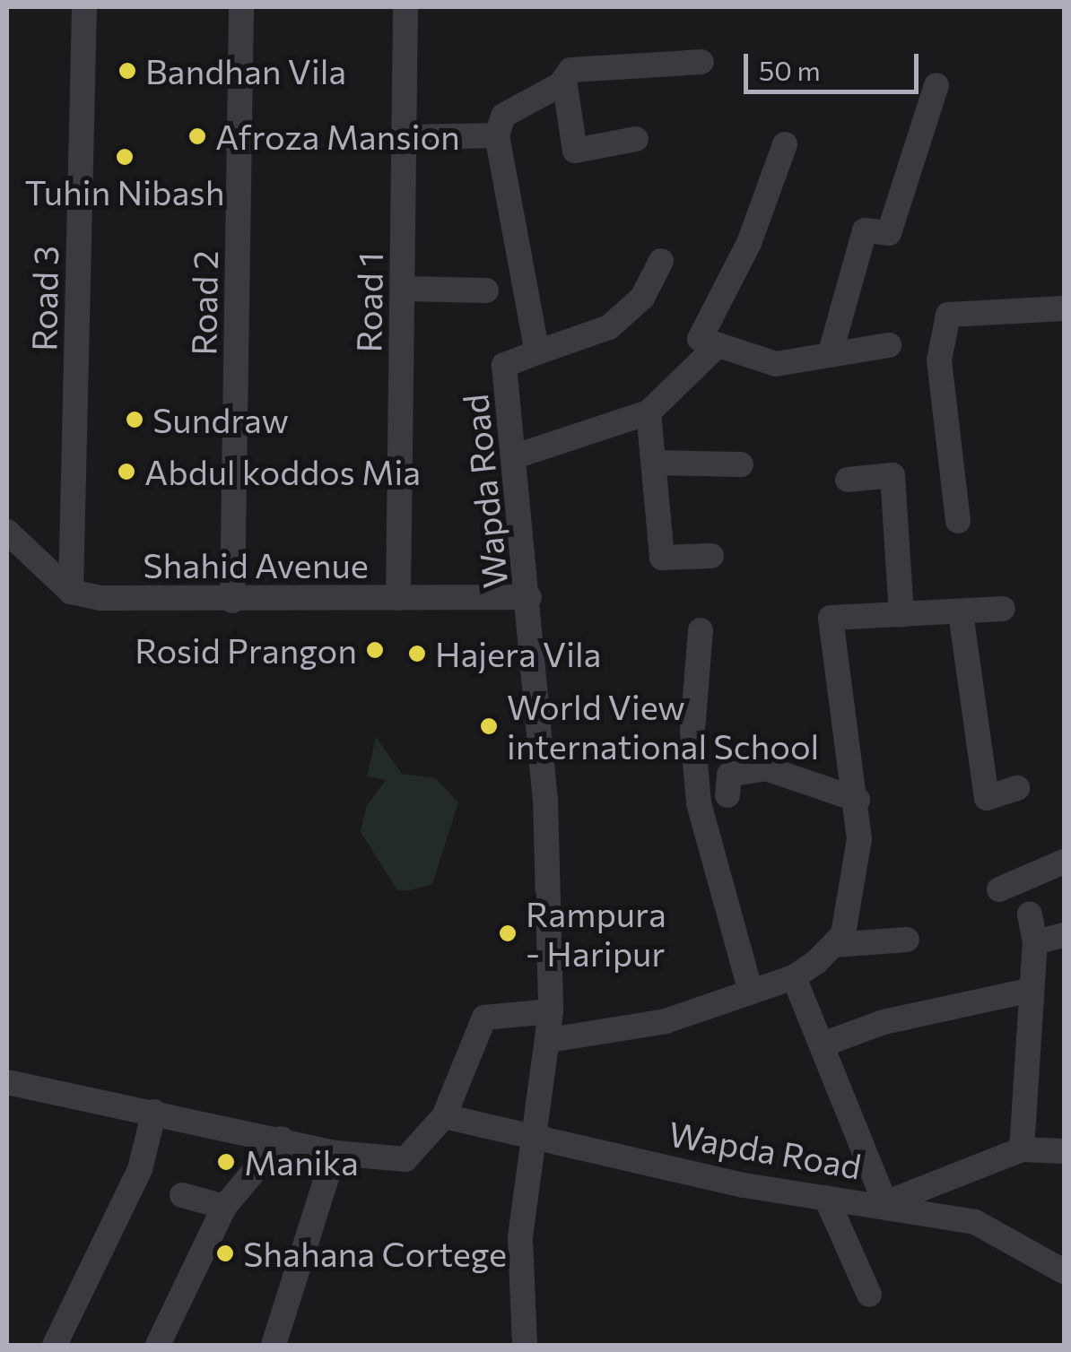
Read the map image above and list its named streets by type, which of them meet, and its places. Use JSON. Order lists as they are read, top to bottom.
{
  "streets": {
    "street": [
      "Road 3",
      "Road 1",
      "Road 2",
      "Wapda Road",
      "Shahid Avenue"
    ]
  },
  "crossings": [
    ["Road 3", "Shahid Avenue"],
    ["Road 1", "Shahid Avenue"],
    ["Road 2", "Shahid Avenue"],
    ["Wapda Road", "Shahid Avenue"]
  ],
  "places": [
    "Bandhan Vila",
    "Afroza Mansion",
    "Tuhin Nibash",
    "Sundraw",
    "Abdul koddos Mia",
    "Rosid Prangon",
    "Hajera Vila",
    "World View international School",
    "Rampura - Haripur",
    "Manika",
    "Shahana Cortege"
  ],
  "scale_bar": "50 m"
}
